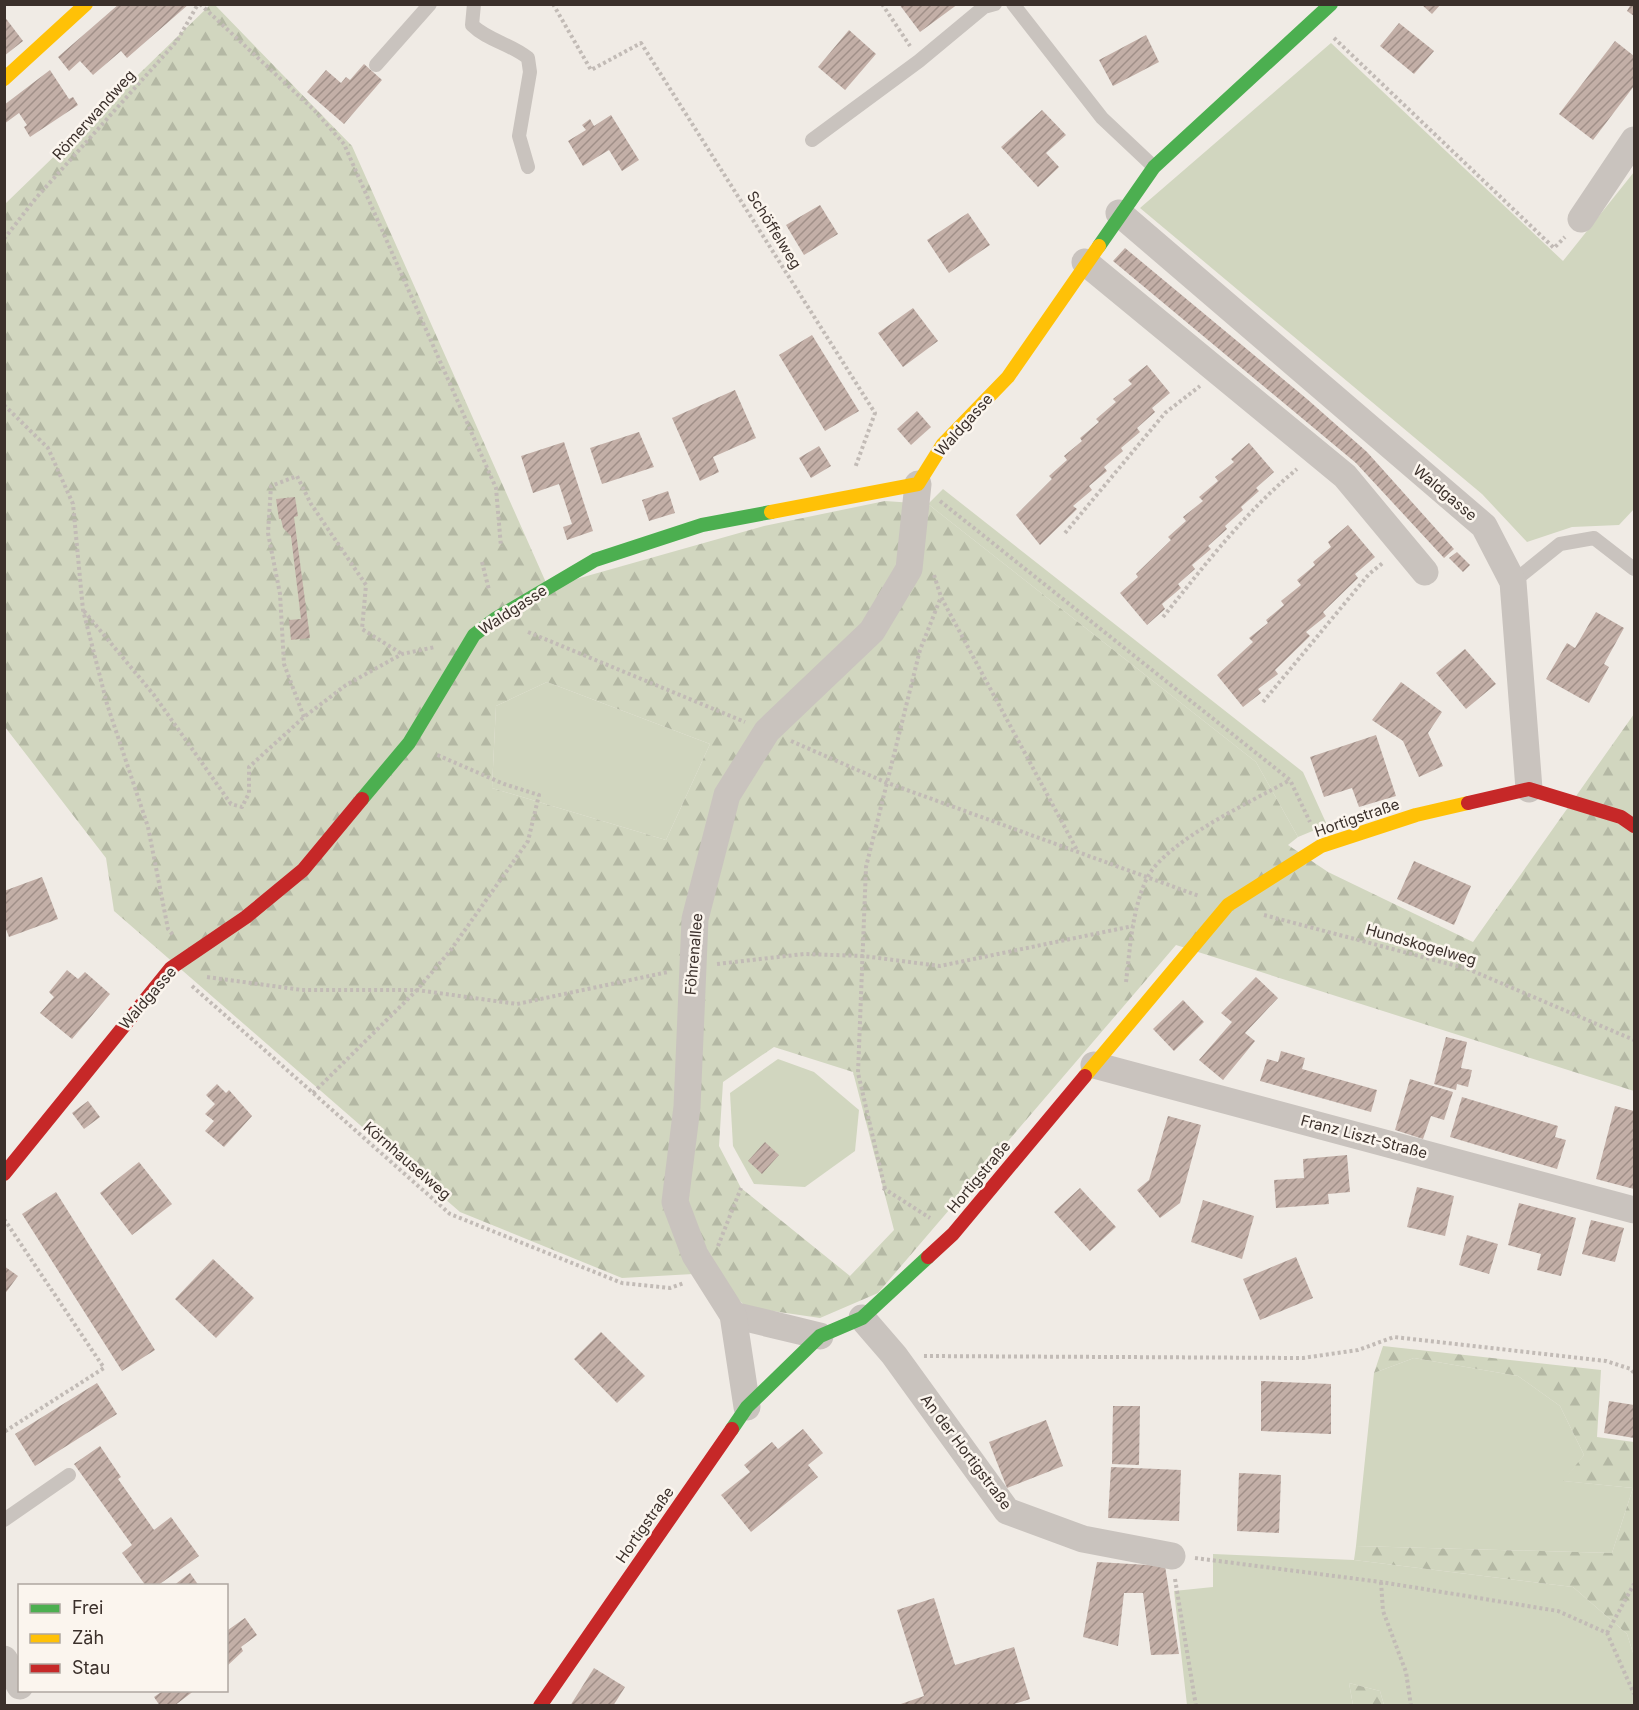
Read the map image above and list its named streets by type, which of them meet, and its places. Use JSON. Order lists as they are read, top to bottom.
{
  "streets": {
    "street": [
      "Waldgasse",
      "Hortigstraße",
      "Föhrenallee",
      "Franz Liszt-Straße",
      "An der Hortigstraße"
    ],
    "path": [
      "Römerwandweg",
      "Schöffelweg",
      "Hundskogelweg",
      "Körnhauselweg"
    ]
  },
  "crossings": [
    ["Waldgasse", "Hortigstraße"],
    ["Waldgasse", "Hundskogelweg"],
    ["Waldgasse", "Föhrenallee"],
    ["Waldgasse", "Körnhauselweg"],
    ["Hortigstraße", "Hundskogelweg"],
    ["Hortigstraße", "Föhrenallee"],
    ["Hortigstraße", "Franz Liszt-Straße"],
    ["Hortigstraße", "An der Hortigstraße"],
    ["Hundskogelweg", "Föhrenallee"],
    ["Föhrenallee", "Körnhauselweg"]
  ],
  "legend": ["Frei", "Zäh", "Stau"]
}
